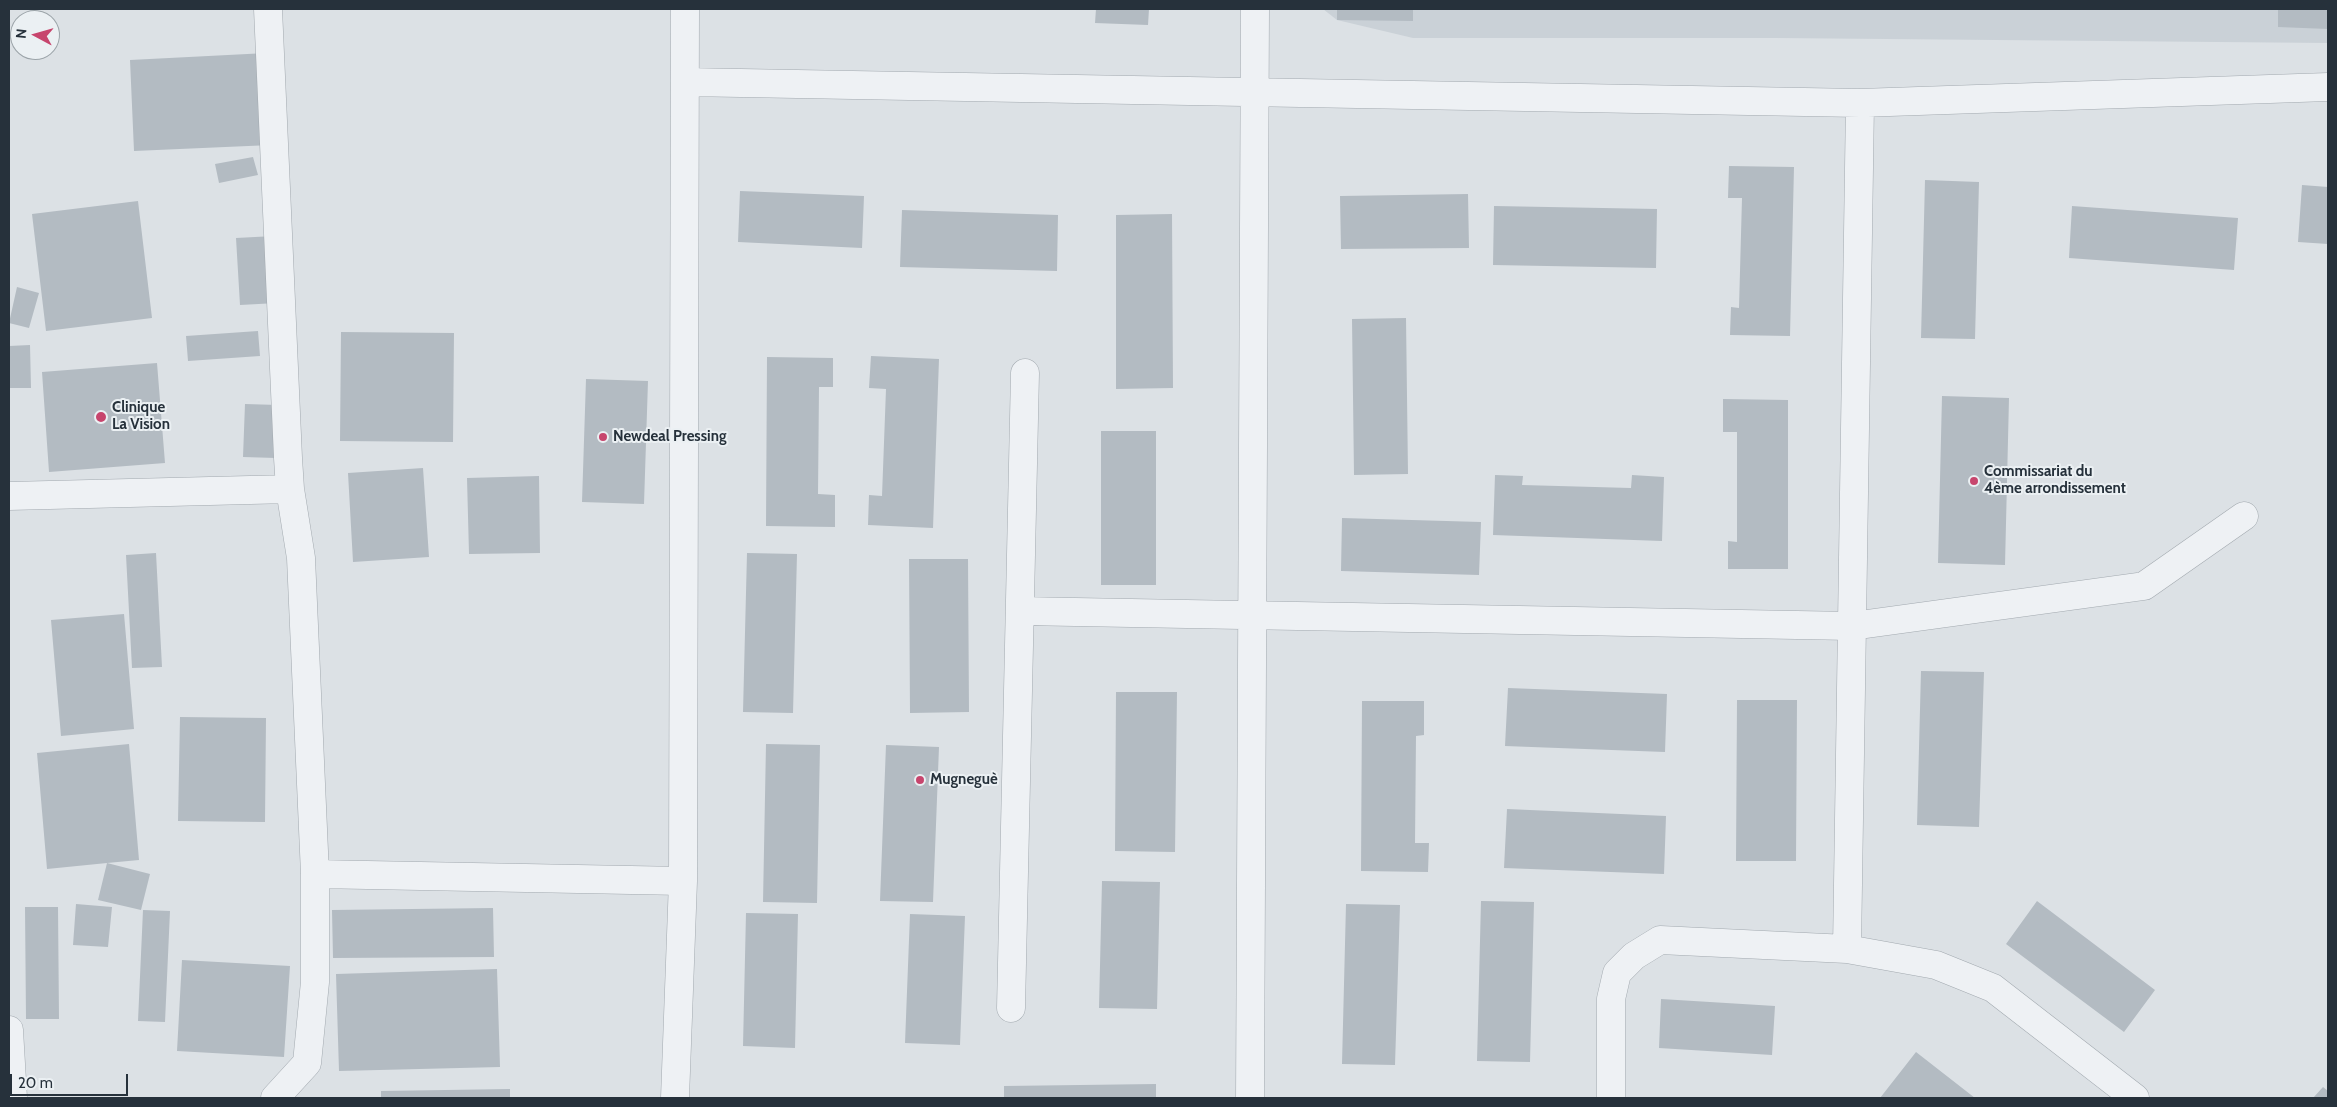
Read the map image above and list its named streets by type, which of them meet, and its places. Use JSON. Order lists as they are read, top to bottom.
{
  "places": [
    "Clinique La Vision",
    "Newdeal Pressing",
    "Commissariat du 4ème arrondissement",
    "Mugneguè"
  ],
  "scale_bar": "20 m",
  "north": "left"
}
